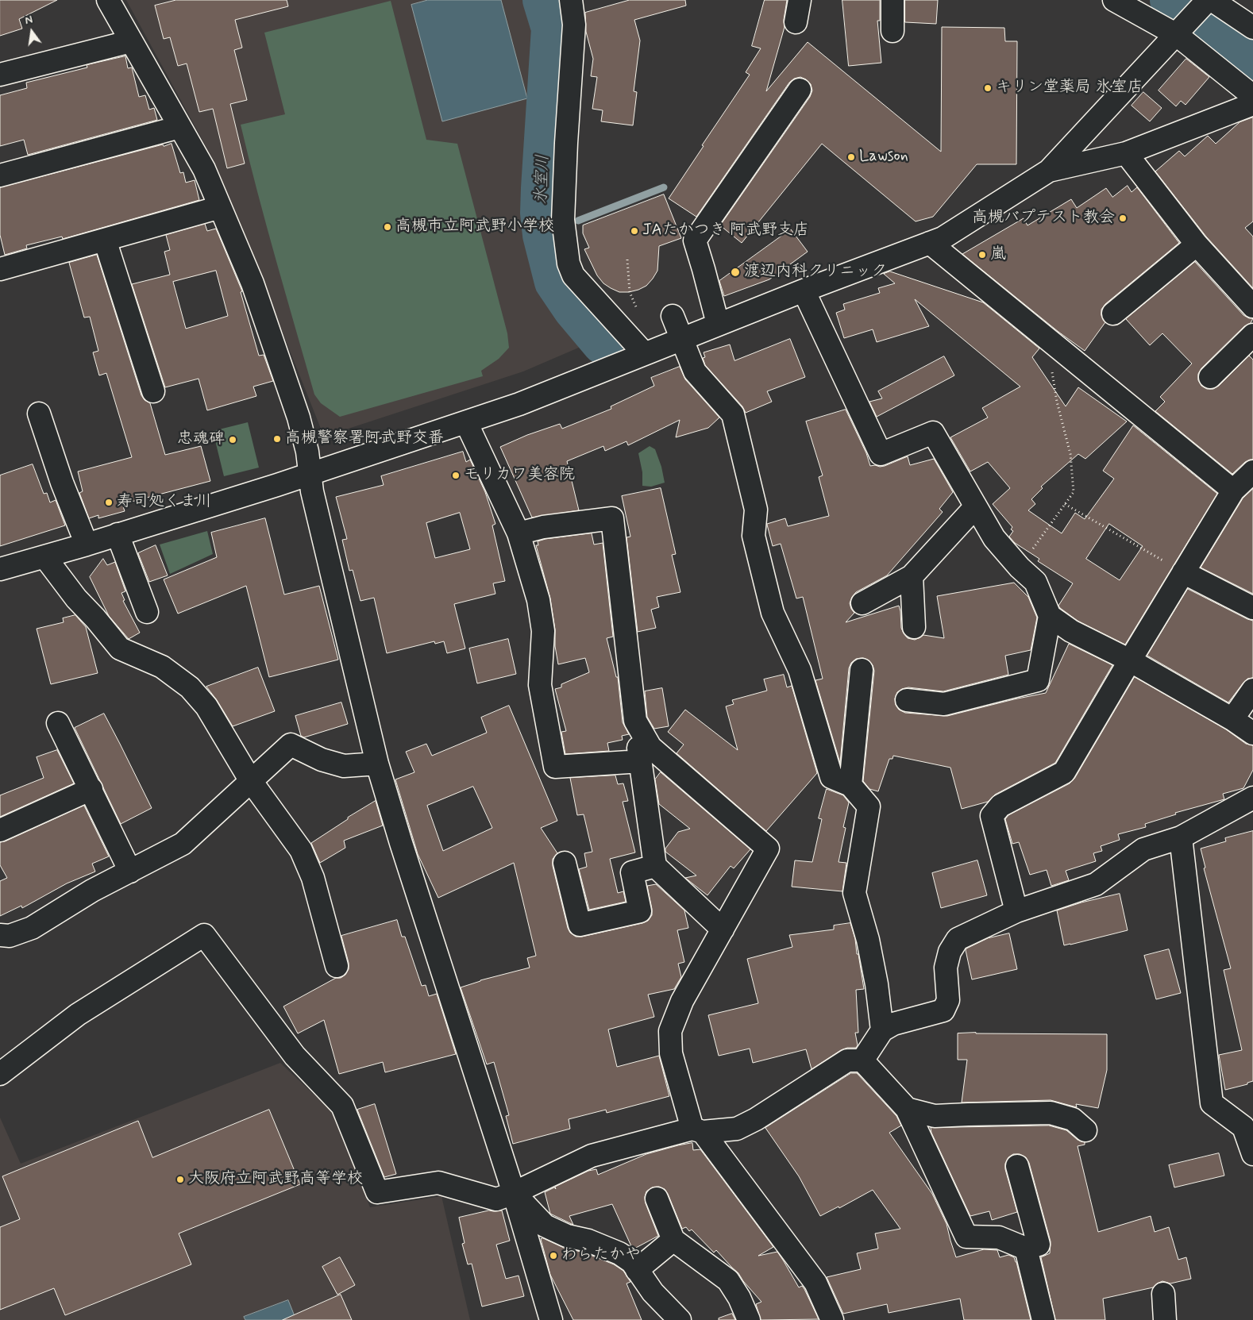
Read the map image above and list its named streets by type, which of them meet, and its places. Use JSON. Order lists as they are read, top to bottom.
{
  "water": ["氷室川"],
  "places": [
    "キリン堂薬局 氷室店",
    "Lawson",
    "高槻バプテスト教会",
    "高槻市立阿武野小学校",
    "JAたかつき 阿武野支店",
    "嵐",
    "渡辺内科クリニック",
    "高槻警察署阿武野交番",
    "忠魂碑",
    "モリカワ美容院",
    "寿司処くま川",
    "大阪府立阿武野高等学校",
    "わらたかや"
  ],
  "north": "top"
}
